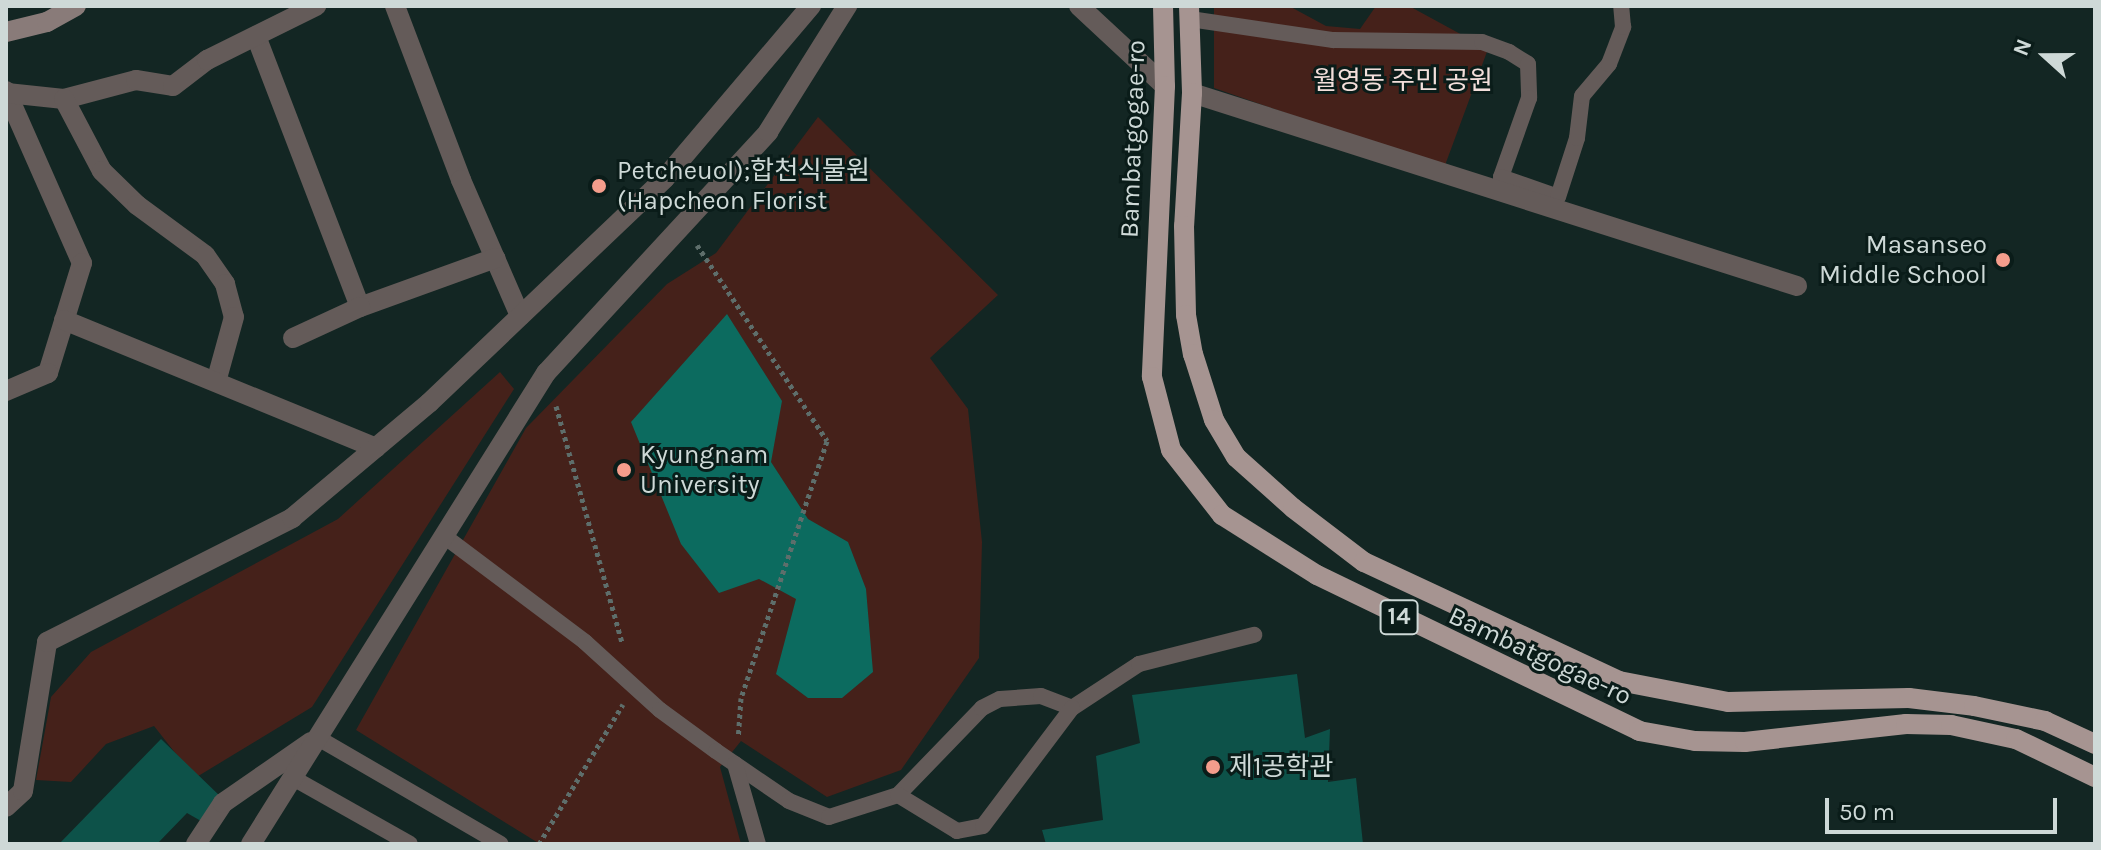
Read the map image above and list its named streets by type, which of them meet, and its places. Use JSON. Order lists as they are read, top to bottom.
{
  "streets": {
    "main road": ["Bambatgogae-ro", "14"]
  },
  "parks": ["월영동 주민 공원"],
  "places": [
    "Petcheuol);합천식물원 (Hapcheon Florist",
    "Masanseo Middle School",
    "Kyungnam University",
    "제1공학관"
  ],
  "scale_bar": "50 m",
  "north": "left"
}
